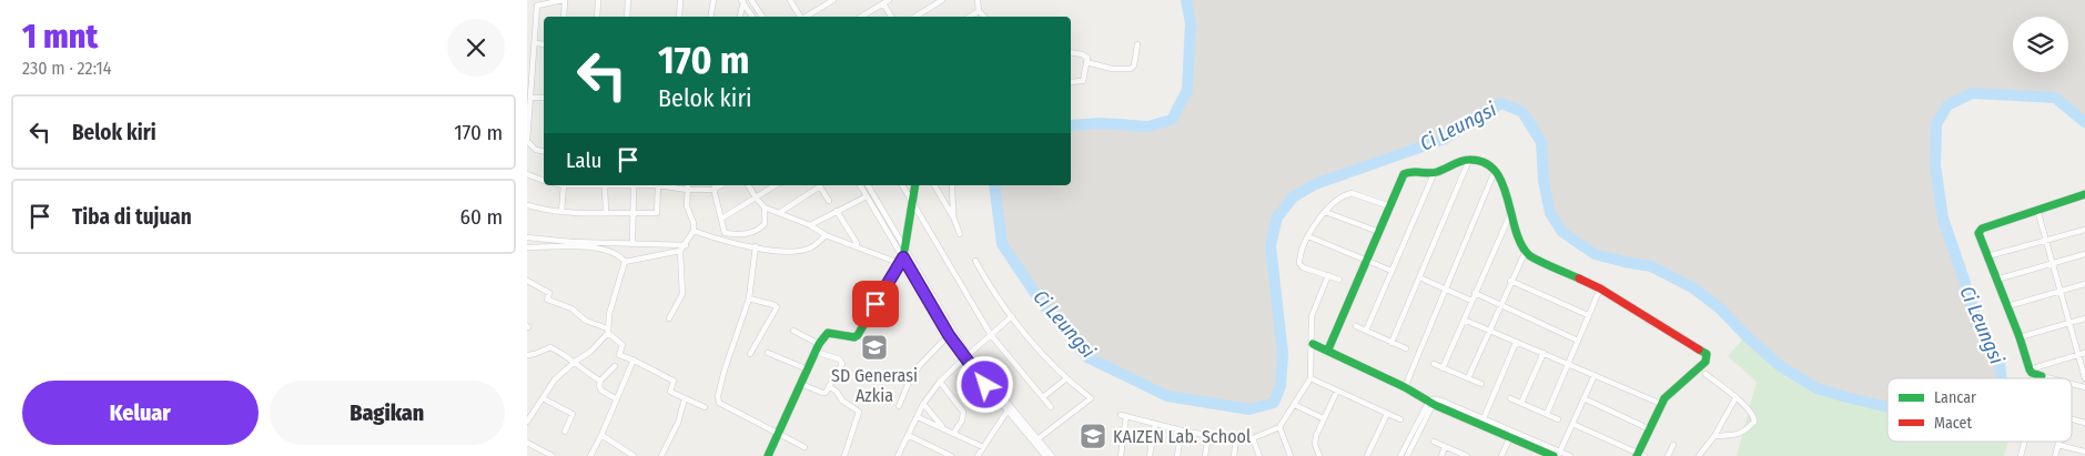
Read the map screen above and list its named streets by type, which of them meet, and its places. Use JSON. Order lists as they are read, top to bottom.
{
  "water": ["Ci Leungsi"],
  "places": {
    "school or university": ["SD Generasi Azkia", "KAIZEN Lab. School"]
  },
  "legend": ["Lancar", "Macet"],
  "page": {
    "heading": ["1 mnt", "230 m · 22:14"],
    "turn": ["170 m", "Belok kiri"],
    "list": [
      {
        "name": "Belok kiri",
        "value": "170 m"
      },
      {
        "name": "Tiba di tujuan",
        "value": "60 m"
      }
    ],
    "then": "Lalu",
    "buttons": ["Keluar", "Bagikan"]
  }
}
